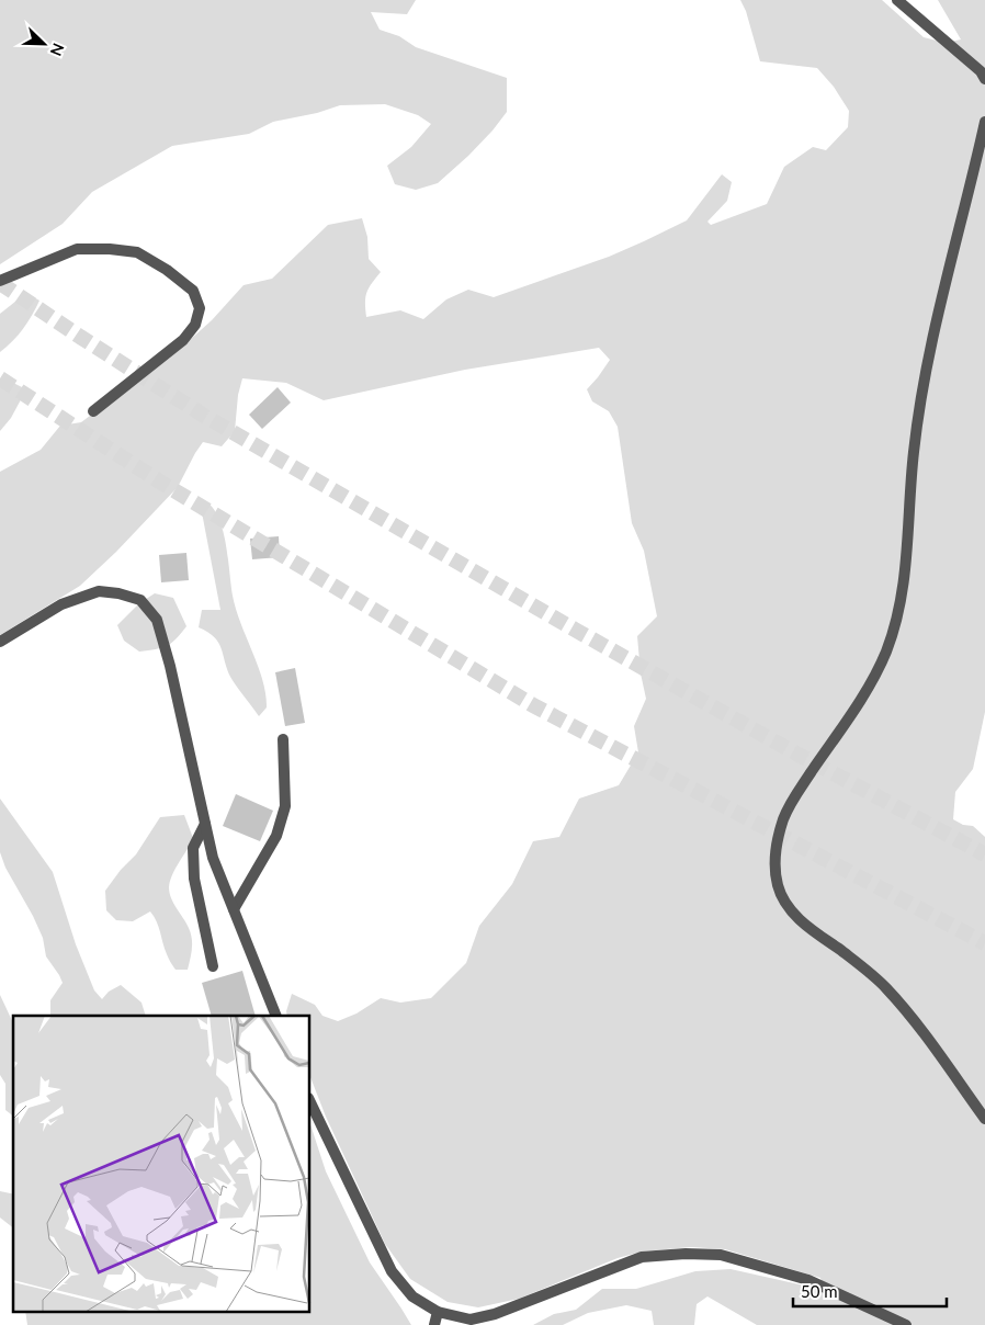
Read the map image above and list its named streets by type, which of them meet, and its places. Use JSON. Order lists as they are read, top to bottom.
{
  "scale_bar": "50 m",
  "north": "bottom right"
}
